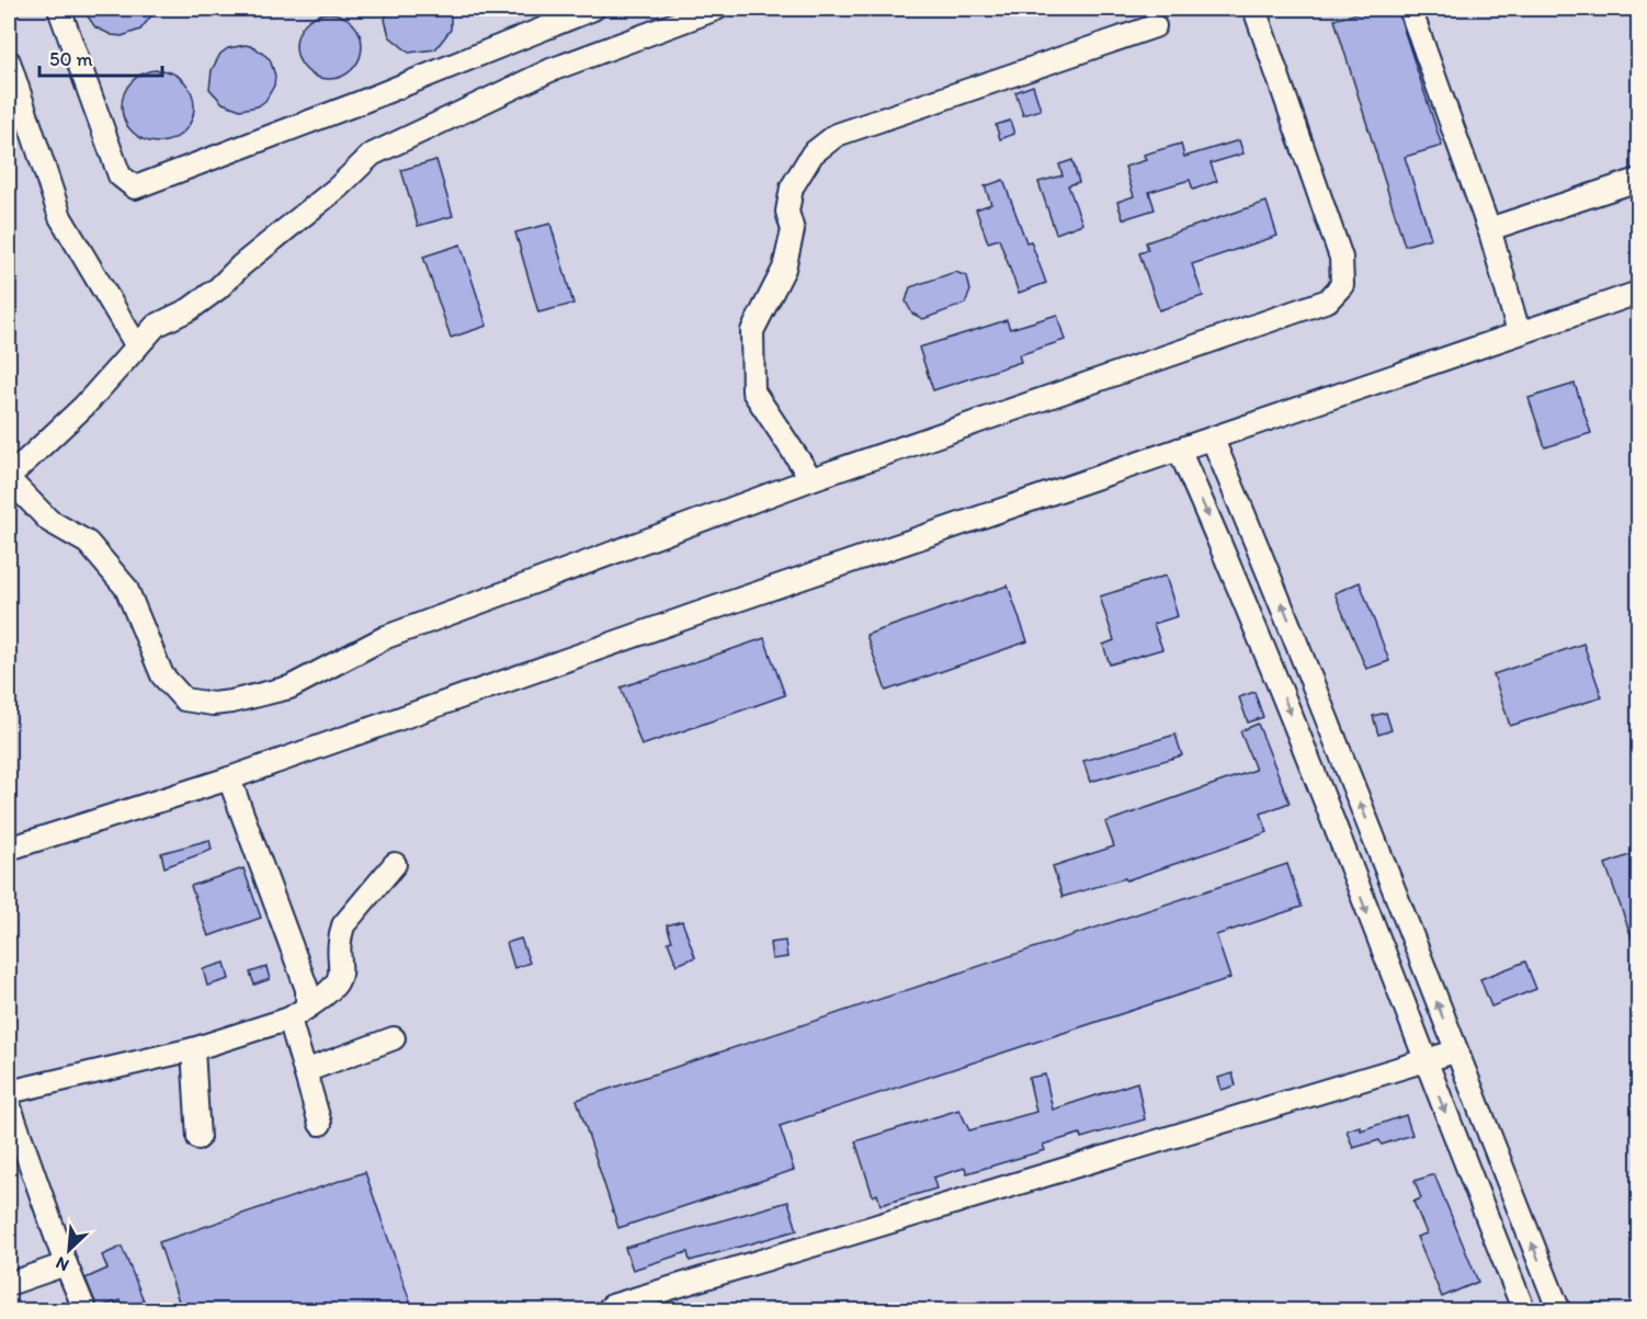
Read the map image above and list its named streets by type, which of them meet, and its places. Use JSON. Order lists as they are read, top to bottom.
{
  "scale_bar": "50 m",
  "north": "bottom left"
}
